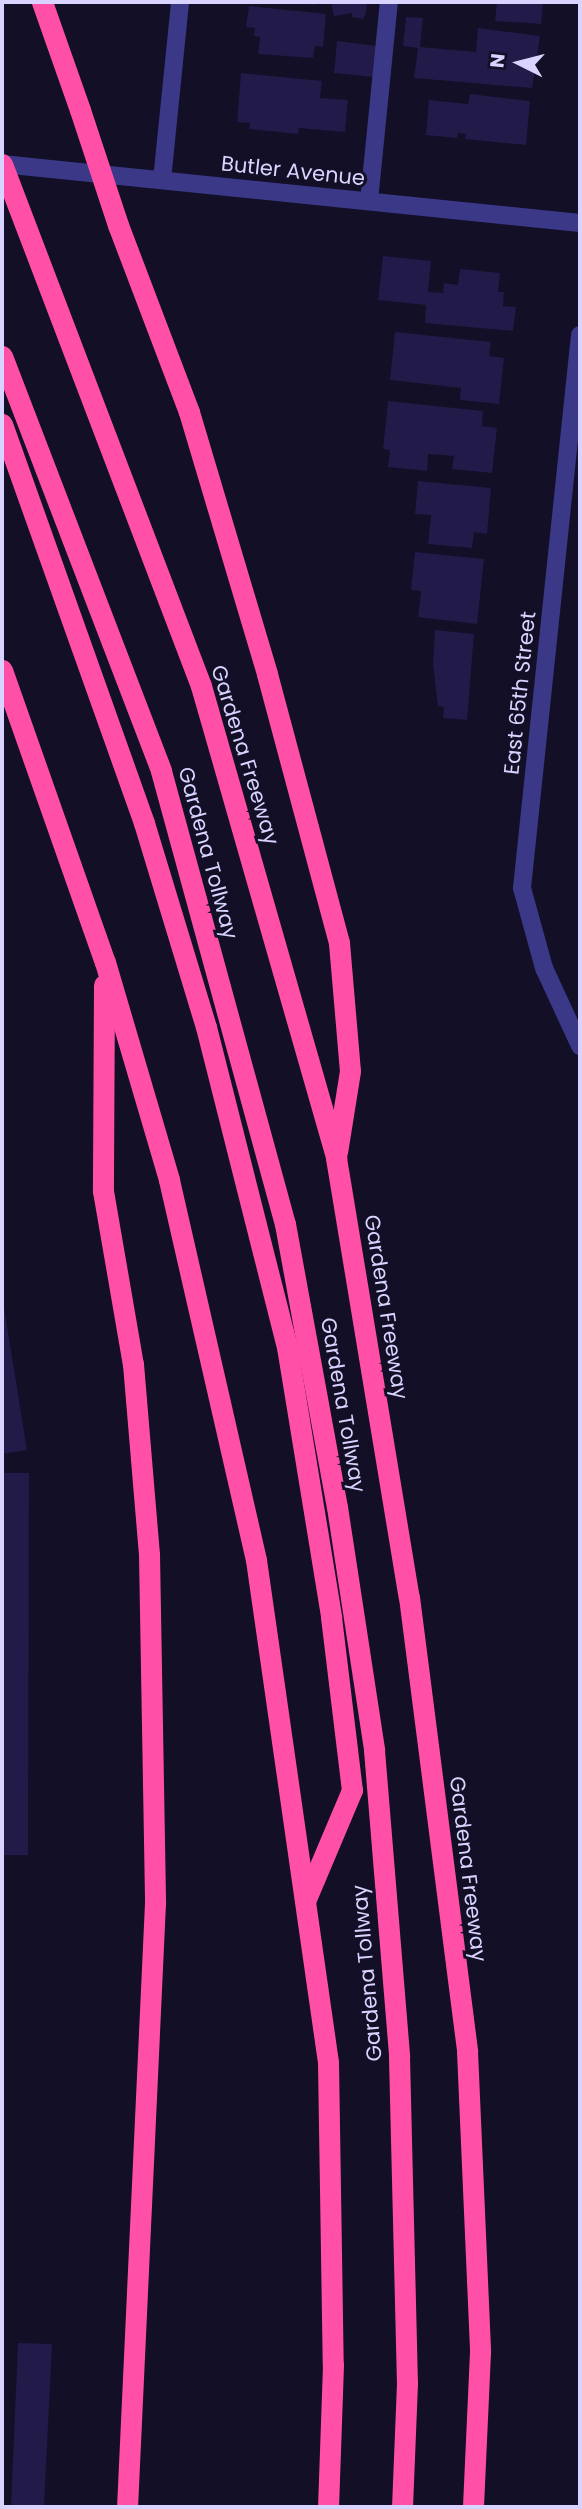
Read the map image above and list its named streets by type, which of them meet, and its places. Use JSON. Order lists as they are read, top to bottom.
{
  "streets": {
    "highway": ["Gardena Freeway", "Gardena Tollway"],
    "street": ["Butler Avenue", "East 65th Street"]
  },
  "crossings": [
    ["Butler Avenue", "Gardena Freeway"]
  ],
  "north": "left"
}
